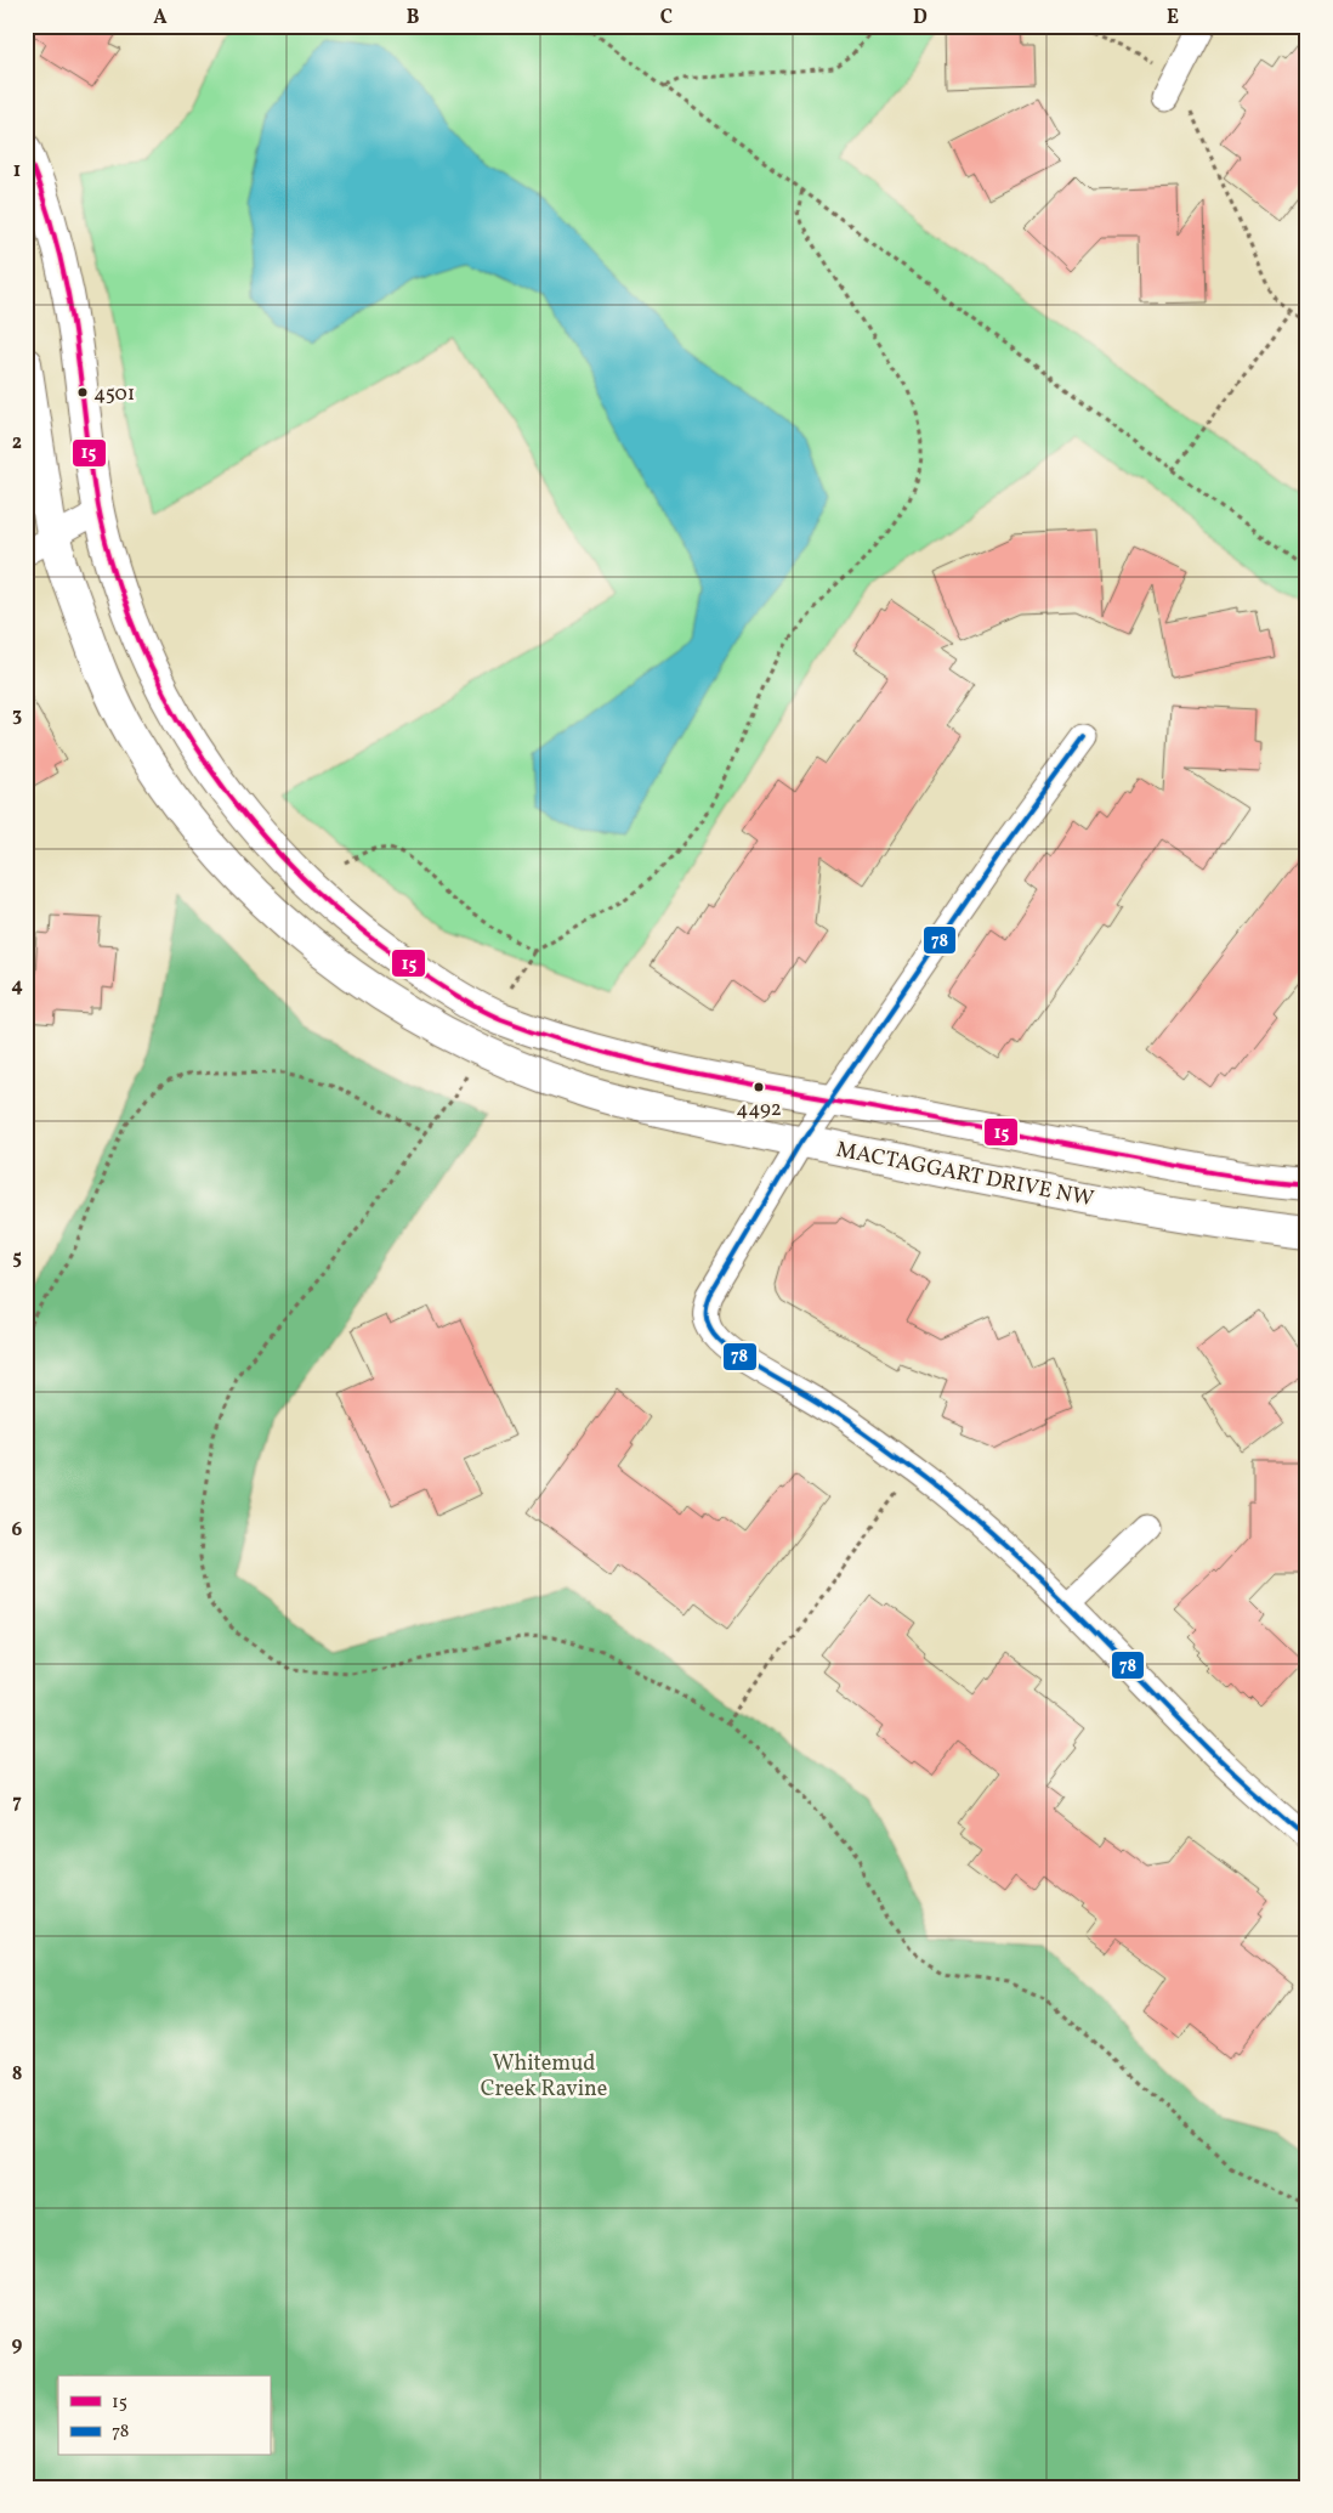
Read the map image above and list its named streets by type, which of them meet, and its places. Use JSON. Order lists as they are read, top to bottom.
{
  "streets": {
    "street": ["MACTAGGART DRIVE NW"]
  },
  "parks": ["Whitemud Creek Ravine"],
  "places": ["4501", "4492"],
  "lines": ["transit line 15", "transit line 78"],
  "legend": ["15", "78"],
  "grid": {
    "columns": [
      "A",
      "B",
      "C",
      "D",
      "E"
    ],
    "rows": [
      "1",
      "2",
      "3",
      "4",
      "5",
      "6",
      "7",
      "8",
      "9"
    ]
  }
}
